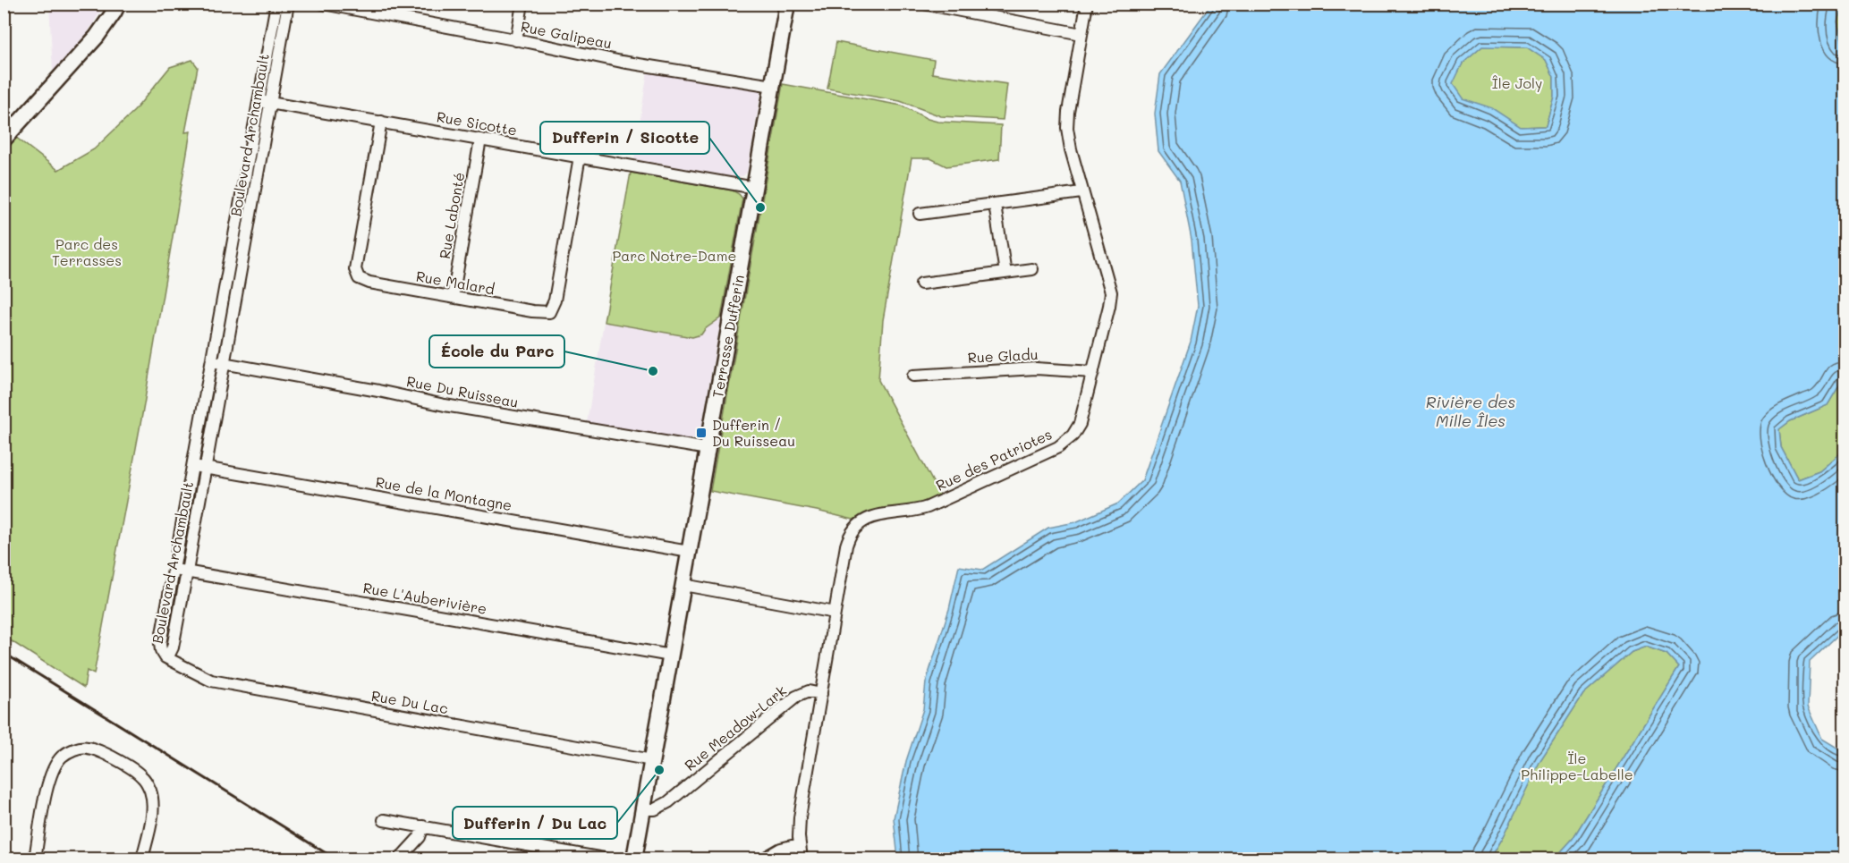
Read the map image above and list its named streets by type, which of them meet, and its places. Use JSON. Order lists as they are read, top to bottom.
{
  "streets": {
    "street": [
      "Rue Galipeau",
      "Rue Sicotte",
      "Boulevard Archambault",
      "Rue Labonté",
      "Rue Malard",
      "Terrasse Dufferin",
      "Rue Gladu",
      "Rue Du Ruisseau",
      "Rue des Patriotes",
      "Rue de la Montagne",
      "Rue L'Auberivière",
      "Rue Du Lac",
      "Rue Meadow-Lark"
    ]
  },
  "crossings": [
    ["Rue Galipeau", "Terrasse Dufferin"],
    ["Rue Sicotte", "Boulevard Archambault"],
    ["Rue Sicotte", "Rue Labonté"],
    ["Rue Sicotte", "Rue Malard"],
    ["Rue Sicotte", "Terrasse Dufferin"],
    ["Boulevard Archambault", "Rue Du Ruisseau"],
    ["Boulevard Archambault", "Rue de la Montagne"],
    ["Boulevard Archambault", "Rue L'Auberivière"],
    ["Boulevard Archambault", "Rue Du Lac"],
    ["Rue Labonté", "Rue Malard"],
    ["Terrasse Dufferin", "Rue Du Ruisseau"],
    ["Terrasse Dufferin", "Rue de la Montagne"],
    ["Terrasse Dufferin", "Rue L'Auberivière"],
    ["Terrasse Dufferin", "Rue Du Lac"],
    ["Terrasse Dufferin", "Rue Meadow-Lark"],
    ["Rue Gladu", "Rue des Patriotes"],
    ["Rue des Patriotes", "Rue Meadow-Lark"]
  ],
  "water": ["Rivière des Mille Îles"],
  "parks": [
    "Île Joly",
    "Parc des Terrasses",
    "Parc Notre-Dame",
    "Ïle Philippe-Labelle"
  ],
  "places": {
    "other": ["Dufferin / Sicotte", "École du Parc", "Dufferin / Du Lac"],
    "transit": ["Dufferin / Du Ruisseau"]
  }
}
